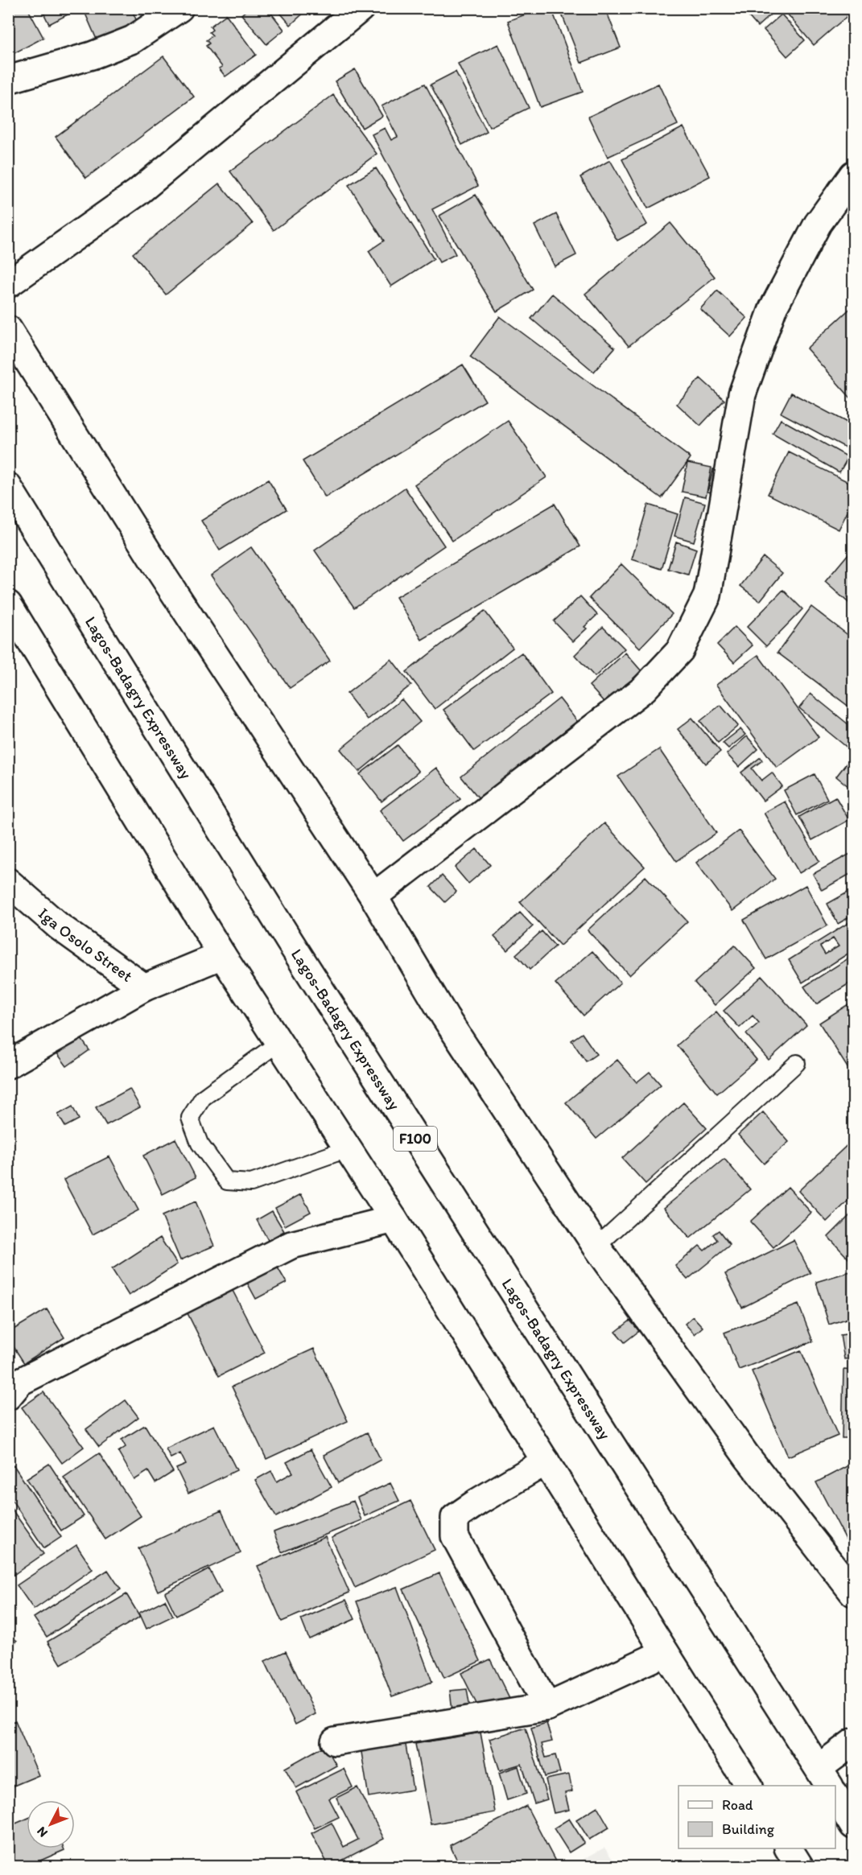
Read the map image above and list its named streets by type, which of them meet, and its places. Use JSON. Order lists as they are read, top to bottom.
{
  "streets": {
    "main road": ["Lagos-Badagry Expressway", "Iga Osolo Street", "F100"]
  },
  "legend": ["Road", "Building"],
  "north": "bottom left"
}
